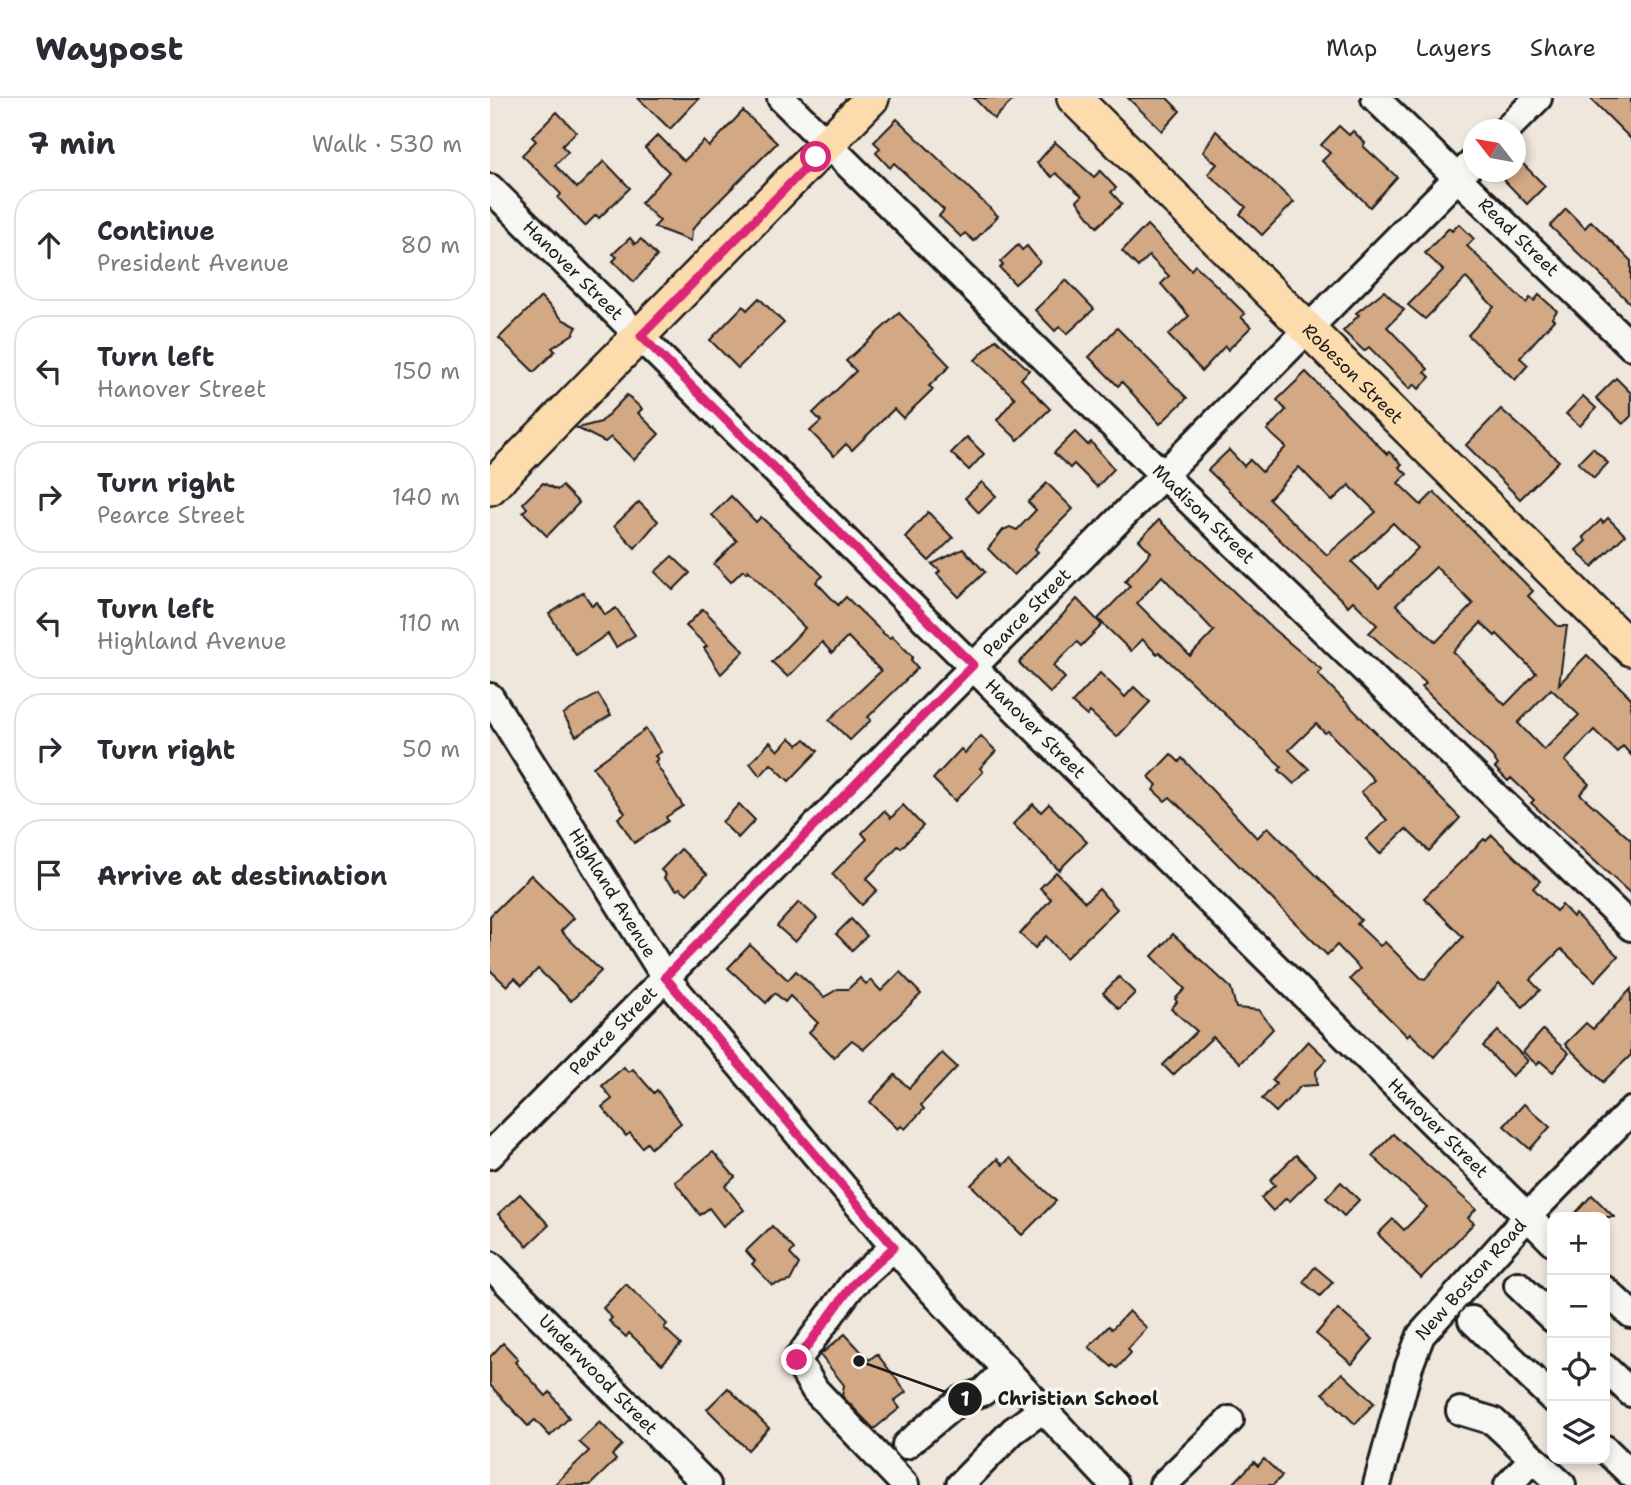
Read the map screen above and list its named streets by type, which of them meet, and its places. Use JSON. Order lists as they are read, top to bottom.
{
  "streets": {
    "main road": ["Robeson Street"],
    "street": [
      "Read Street",
      "Hanover Street",
      "Madison Street",
      "Pearce Street",
      "Highland Avenue",
      "New Boston Road",
      "Underwood Street"
    ]
  },
  "crossings": [
    ["Hanover Street", "Pearce Street"],
    ["Hanover Street", "New Boston Road"],
    ["Robeson Street", "Pearce Street"],
    ["Madison Street", "Pearce Street"],
    ["Pearce Street", "Highland Avenue"]
  ],
  "places": ["Christian School"],
  "north": "top left",
  "page": {
    "header": "Waypost",
    "nav": ["Map", "Layers", "Share"],
    "heading": ["7 min", "Walk · 530 m"],
    "list": [
      ["Continue", "President Avenue", "80 m"],
      ["Turn left", "Hanover Street", "150 m"],
      ["Turn right", "Pearce Street", "140 m"],
      ["Turn left", "Highland Avenue", "110 m"],
      ["Turn right", "50 m"],
      "Arrive at destination"
    ],
    "map_buttons": ["+", "−"]
  }
}
